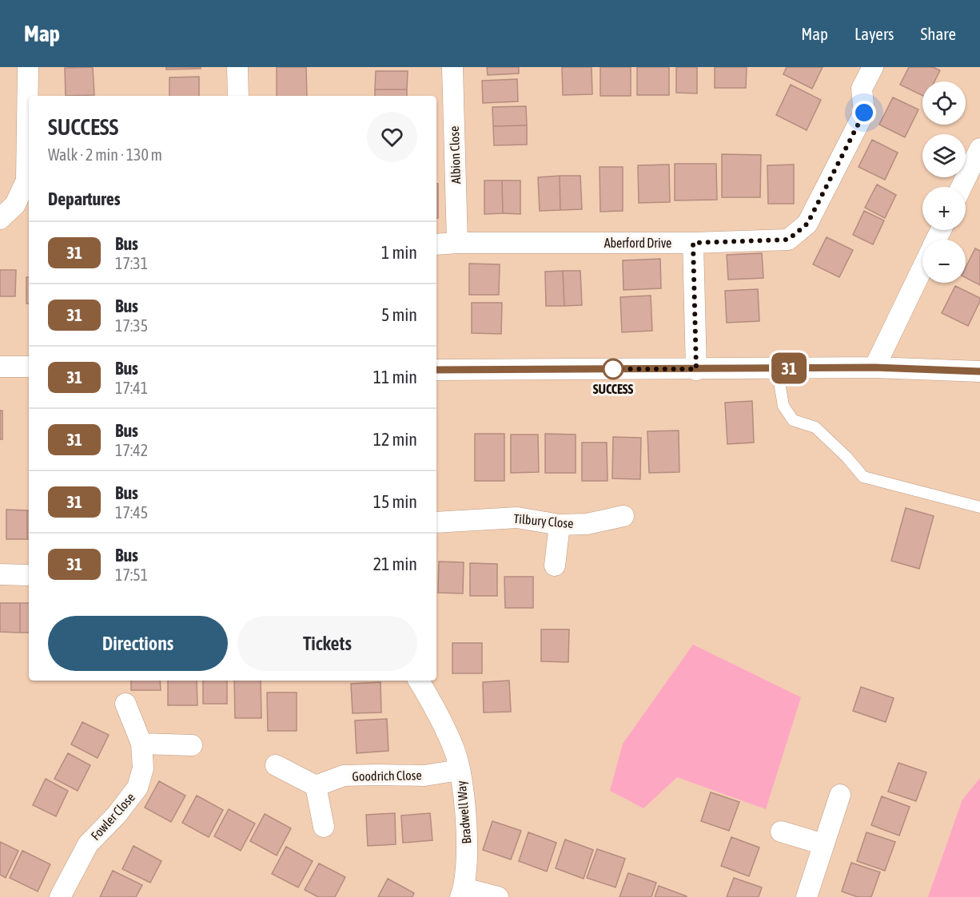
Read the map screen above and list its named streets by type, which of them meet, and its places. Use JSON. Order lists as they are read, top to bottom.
{
  "streets": {
    "street": [
      "Albion Close",
      "Aberford Drive",
      "Tilbury Close",
      "Goodrich Close",
      "Bradwell Way",
      "Fowler Close"
    ]
  },
  "crossings": [
    ["Albion Close", "Aberford Drive"],
    ["Goodrich Close", "Bradwell Way"]
  ],
  "places": ["SUCCESS"],
  "lines": ["bus line 31"],
  "page": {
    "header": "Map",
    "nav": ["Map", "Layers", "Share"],
    "on_map": "31",
    "map_buttons": ["+", "−"],
    "heading": [
      ["SUCCESS", "Walk · 2 min · 130 m"],
      "Departures"
    ],
    "list": [
      {
        "mark": "31",
        "name": "Bus",
        "note": "17:31",
        "value": "1 min"
      },
      {
        "mark": "31",
        "name": "Bus",
        "note": "17:35",
        "value": "5 min"
      },
      {
        "mark": "31",
        "name": "Bus",
        "note": "17:41",
        "value": "11 min"
      },
      {
        "mark": "31",
        "name": "Bus",
        "note": "17:42",
        "value": "12 min"
      },
      {
        "mark": "31",
        "name": "Bus",
        "note": "17:45",
        "value": "15 min"
      },
      {
        "mark": "31",
        "name": "Bus",
        "note": "17:51",
        "value": "21 min"
      }
    ],
    "buttons": ["Directions", "Tickets"]
  }
}
